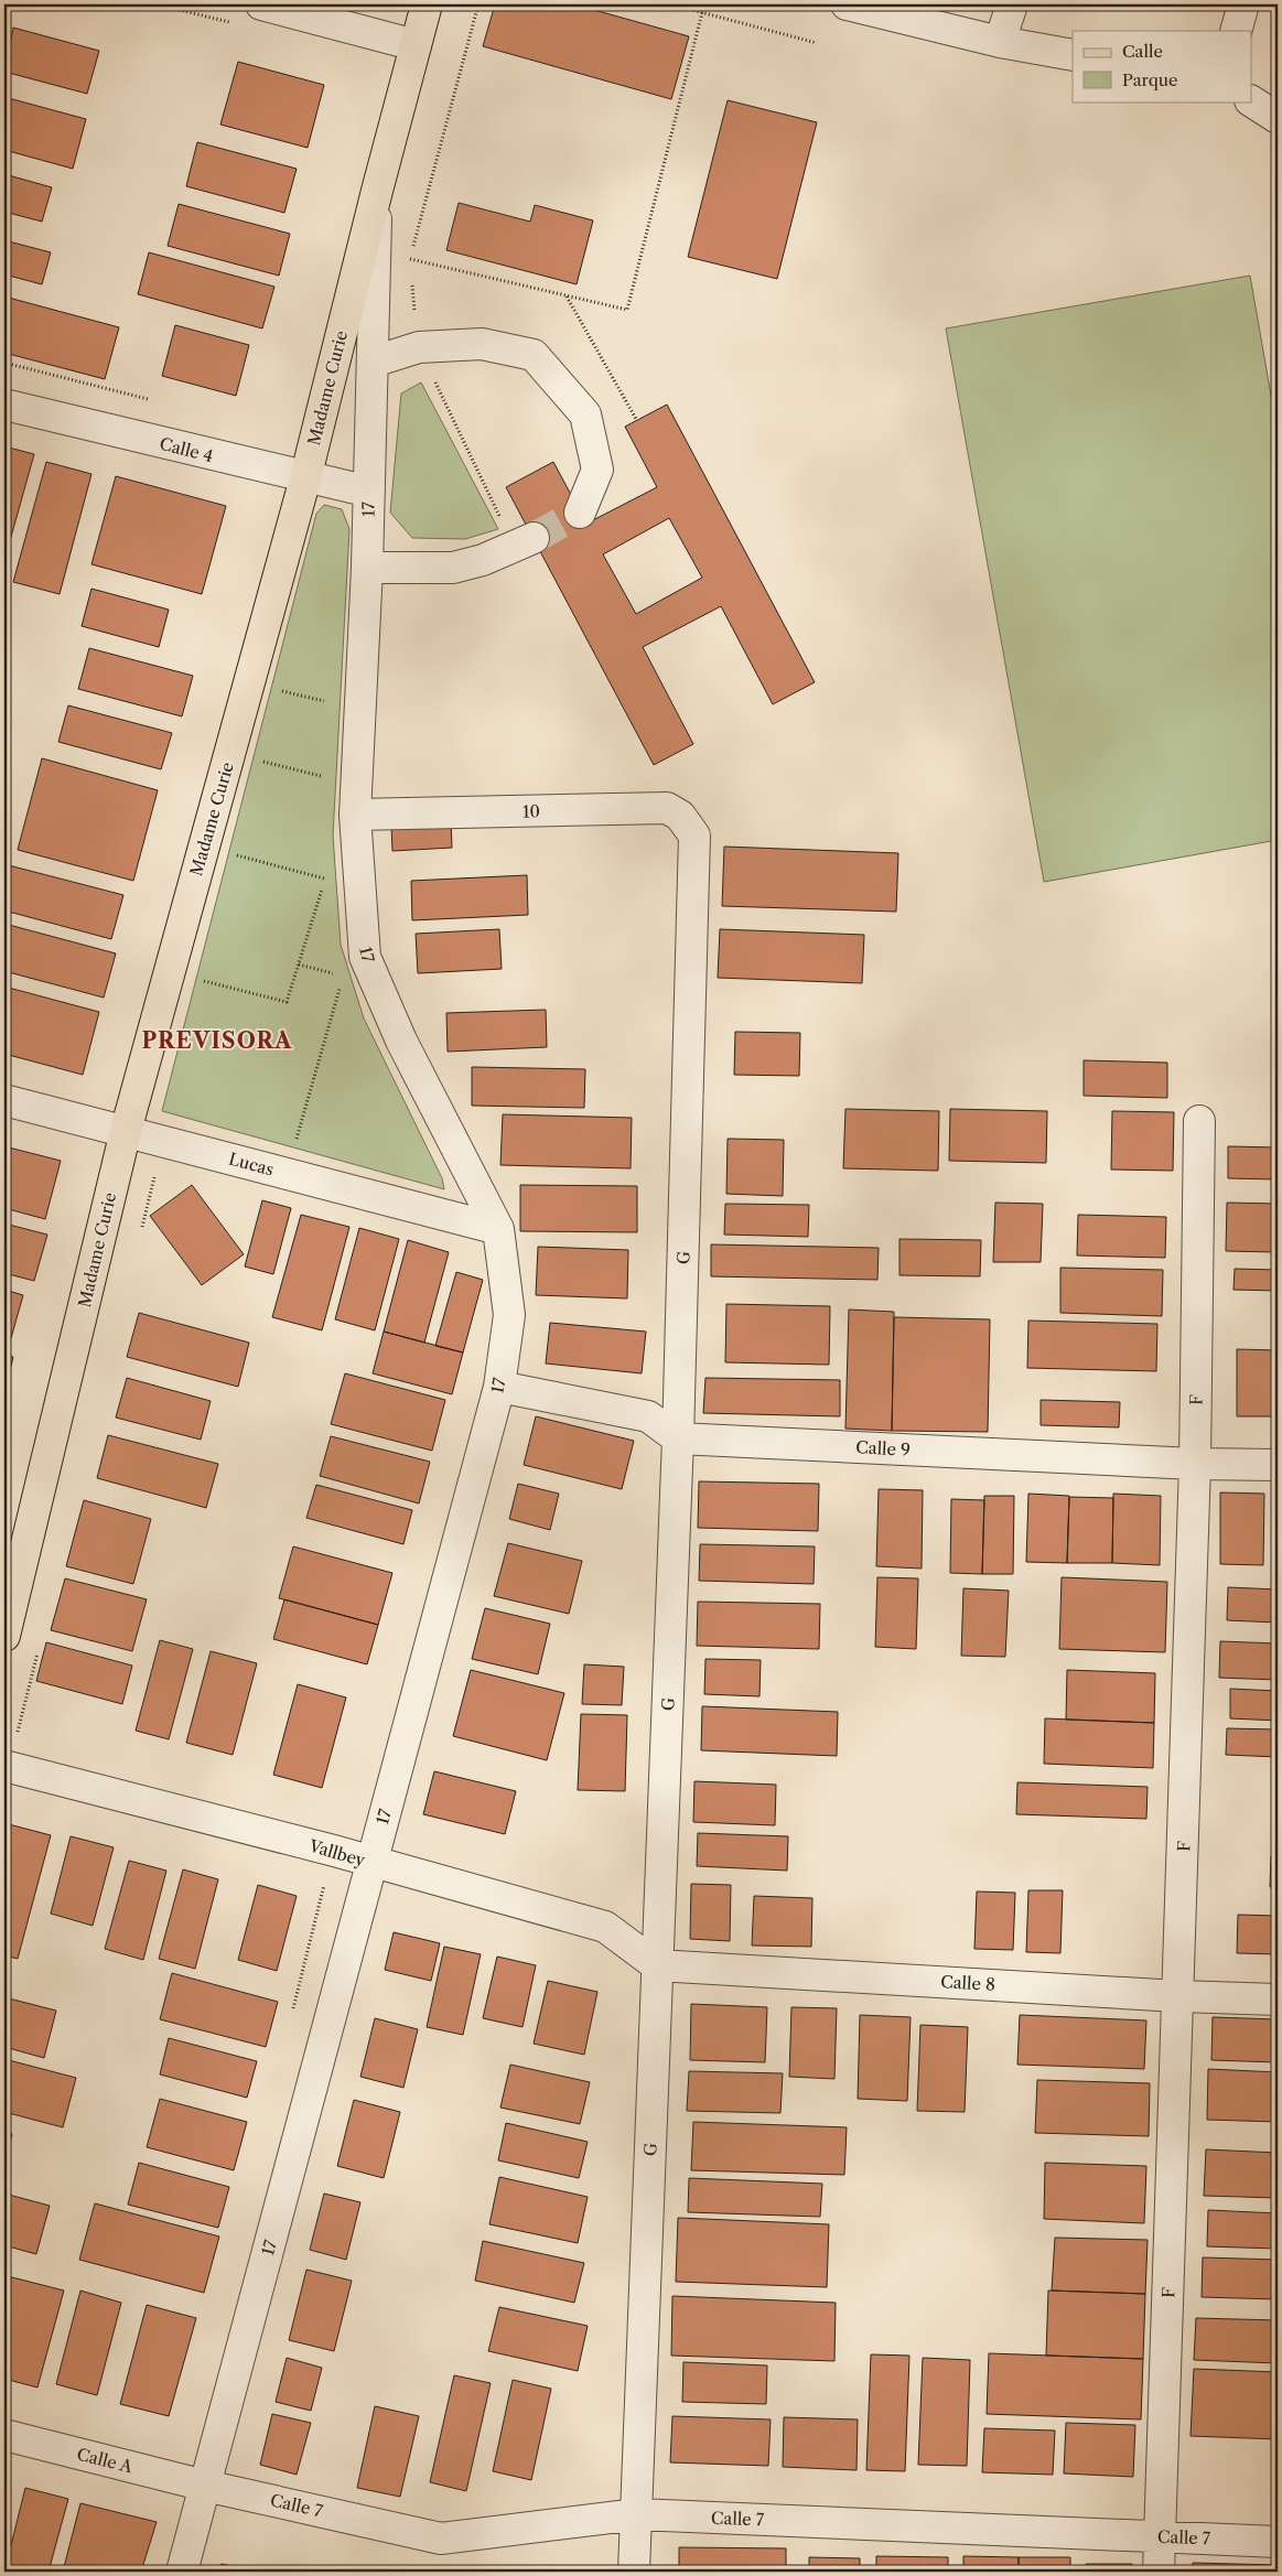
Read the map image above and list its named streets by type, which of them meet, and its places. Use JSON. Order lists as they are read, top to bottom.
{
  "streets": {
    "main road": ["Madame Curie"],
    "street": [
      "Calle 4",
      "17",
      "10",
      "Lucas",
      "G",
      "F",
      "Calle 9",
      "Vallbey",
      "Calle 8",
      "Calle A",
      "Calle 7"
    ]
  },
  "crossings": [
    ["Madame Curie", "Calle 4"],
    ["Madame Curie", "17"],
    ["Madame Curie", "Lucas"],
    ["Calle 4", "17"],
    ["17", "10"],
    ["17", "Lucas"],
    ["17", "Vallbey"],
    ["17", "Calle A"],
    ["17", "Calle 7"],
    ["10", "G"],
    ["G", "Calle 9"],
    ["G", "Vallbey"],
    ["G", "Calle 8"],
    ["G", "Calle 7"],
    ["F", "Calle 9"],
    ["F", "Calle 8"],
    ["F", "Calle 7"],
    ["Vallbey", "Calle 8"],
    ["Calle A", "Calle 7"]
  ],
  "districts": ["PREVISORA"],
  "legend": ["Calle", "Parque"]
}
